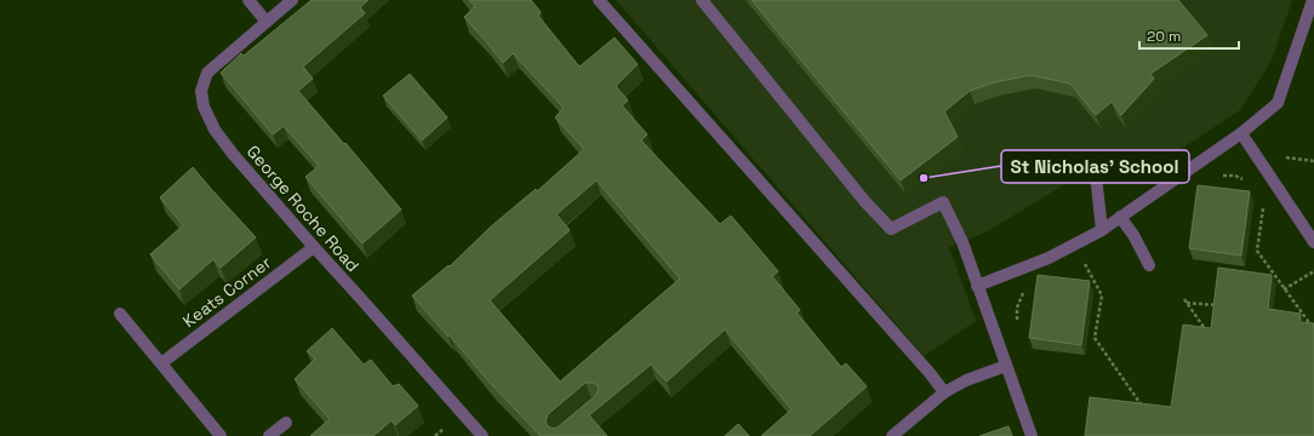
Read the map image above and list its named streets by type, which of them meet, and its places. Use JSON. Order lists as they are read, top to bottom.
{
  "streets": {
    "street": ["George Roche Road", "Keats Corner"]
  },
  "crossings": [
    ["George Roche Road", "Keats Corner"]
  ],
  "places": ["St Nicholas' School"],
  "scale_bar": "20 m"
}
